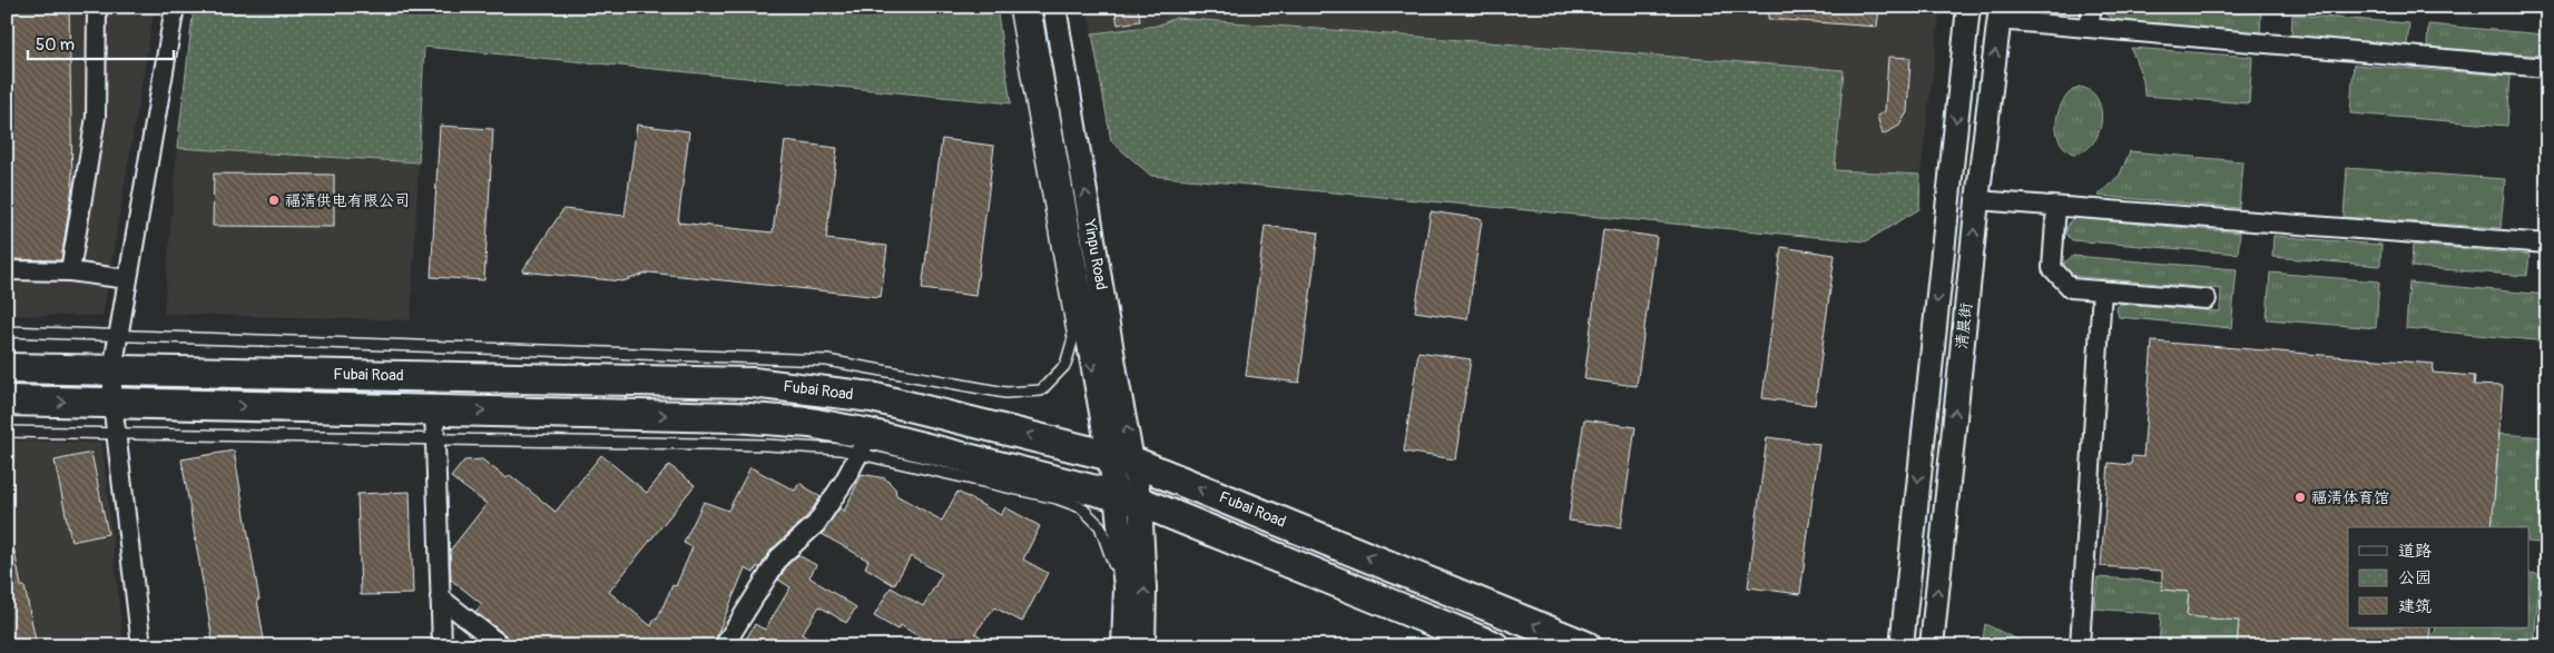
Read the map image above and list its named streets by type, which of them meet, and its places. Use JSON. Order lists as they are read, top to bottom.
{
  "streets": {
    "main road": ["Fubai Road"],
    "street": ["Yinpu Road", "清晨街"]
  },
  "crossings": [
    ["Yinpu Road", "Fubai Road"]
  ],
  "places": ["福清供电有限公司", "福清体育馆"],
  "legend": ["道路", "公园", "建筑"],
  "scale_bar": "50 m"
}
